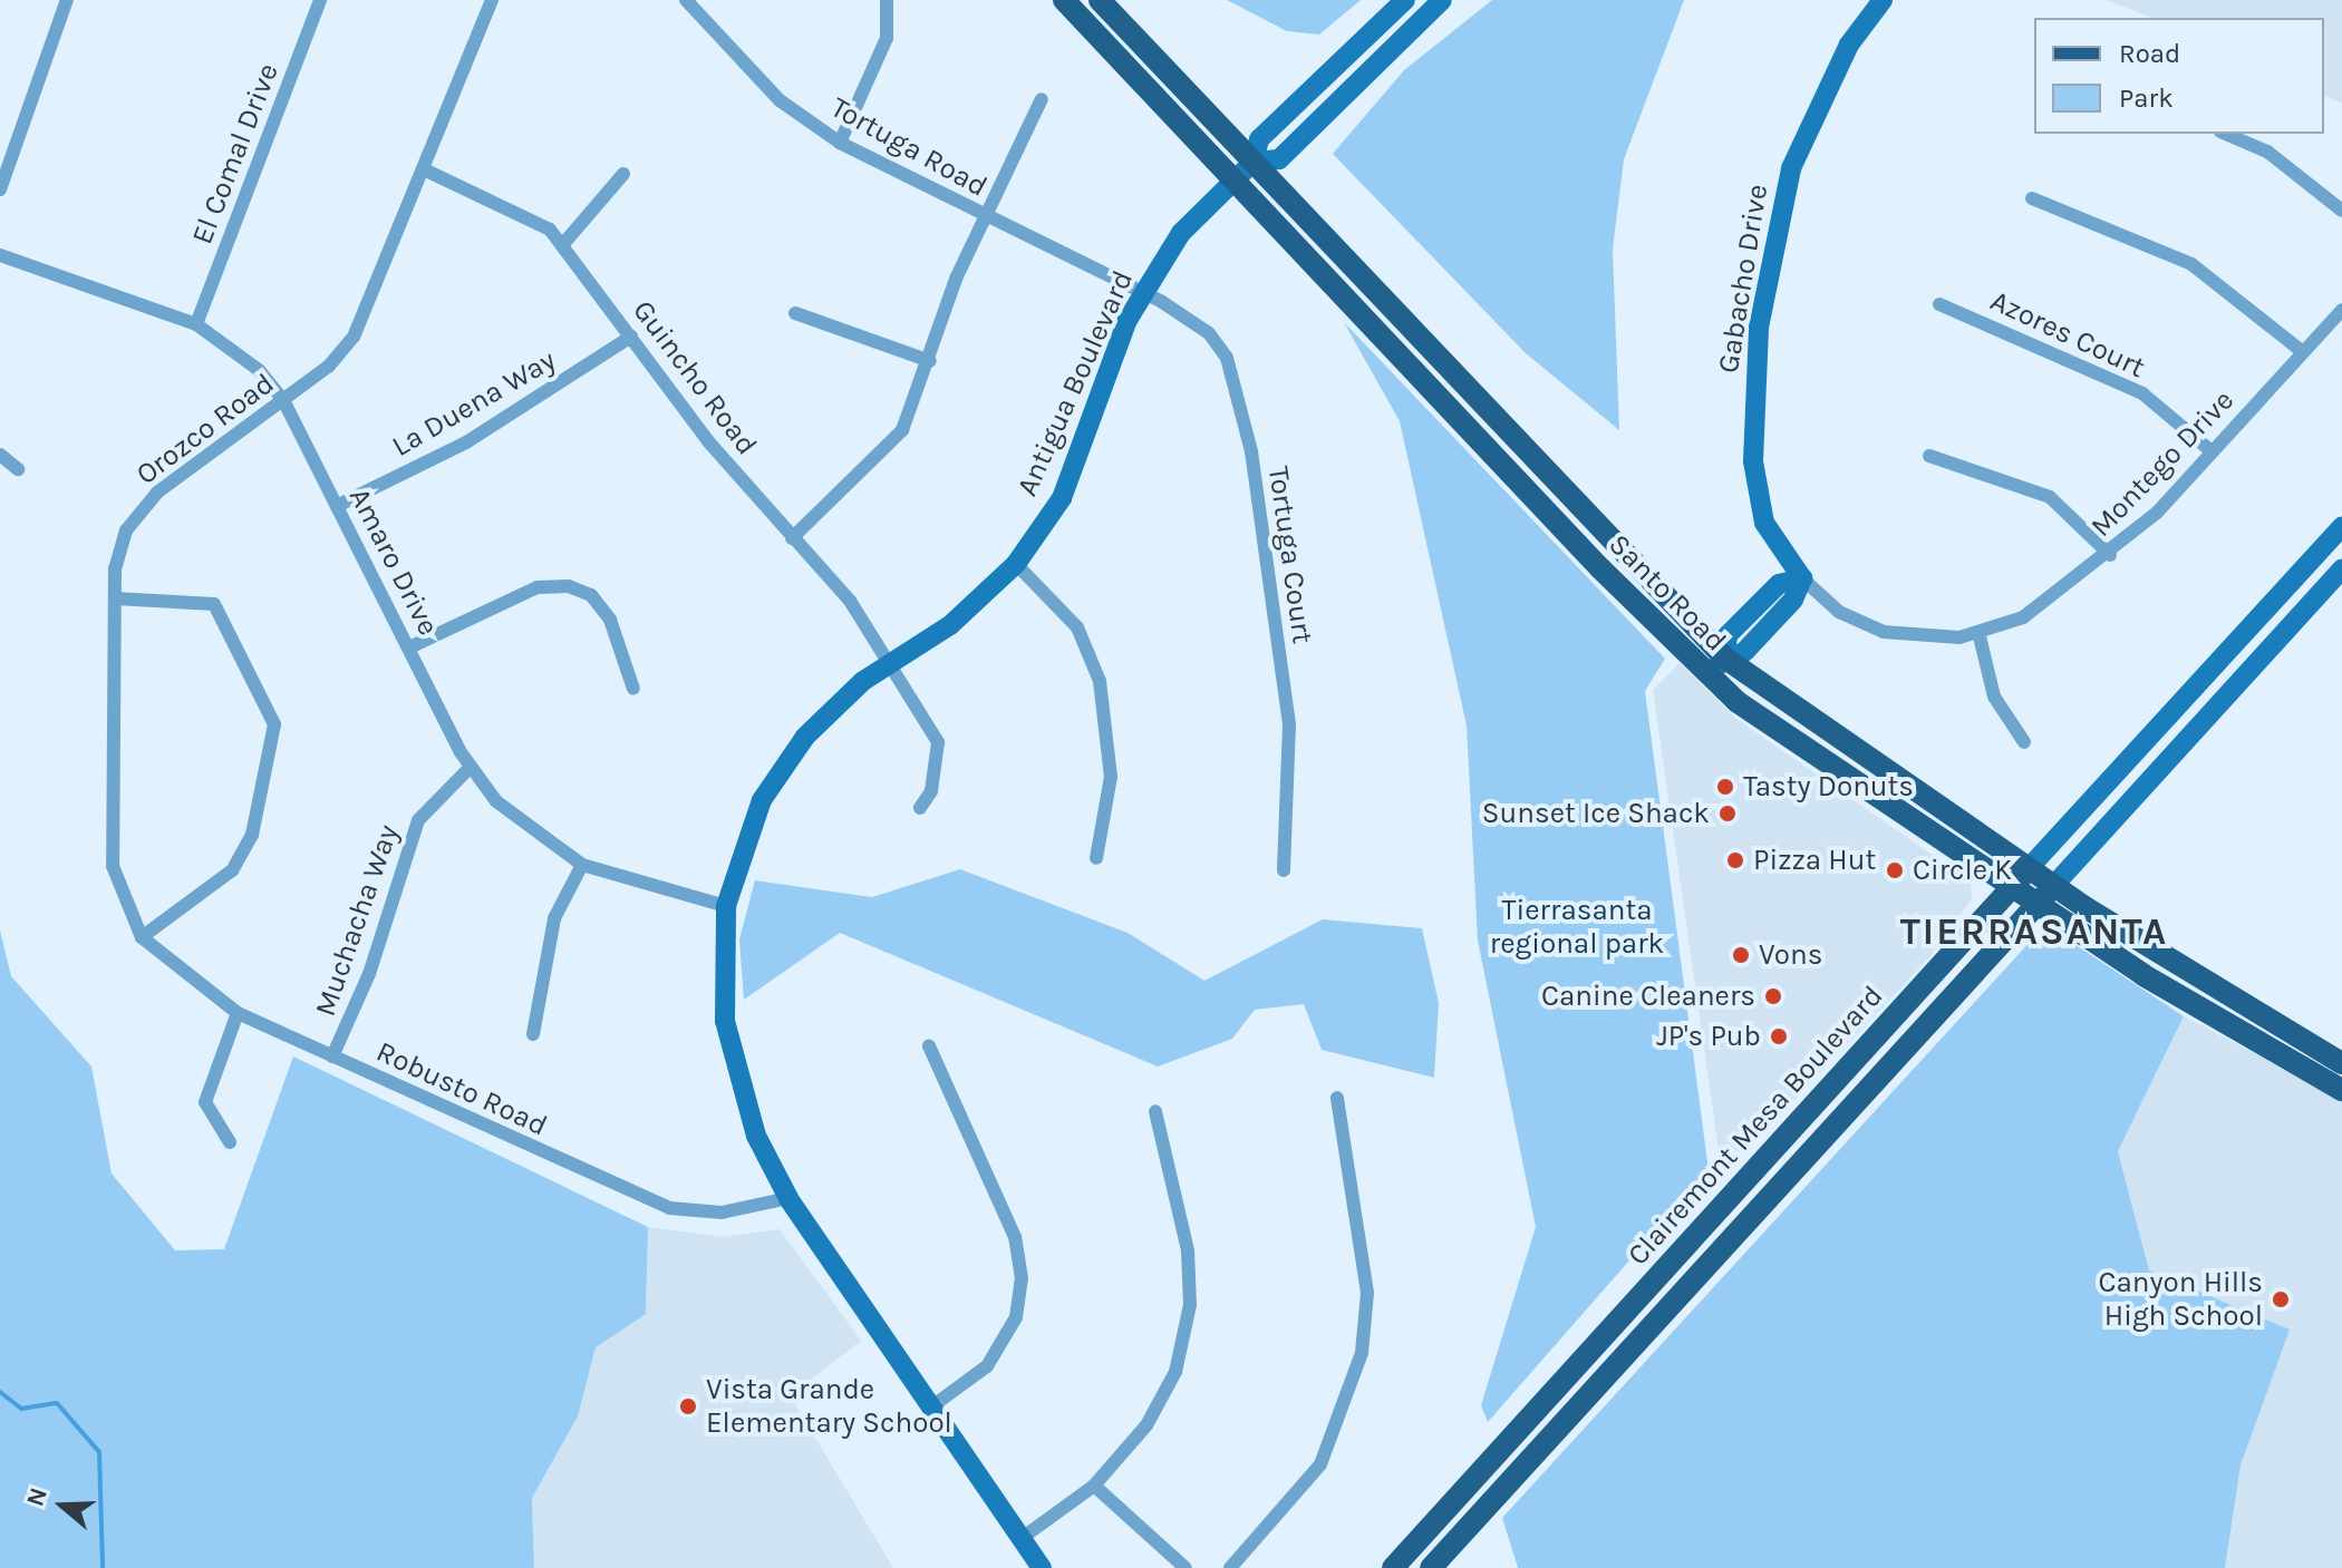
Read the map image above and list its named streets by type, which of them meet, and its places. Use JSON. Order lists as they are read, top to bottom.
{
  "streets": {
    "main road": ["Santo Road", "Clairemont Mesa Boulevard"],
    "street": [
      "Tortuga Road",
      "El Comal Drive",
      "Gabacho Drive",
      "Azores Court",
      "Guincho Road",
      "Antigua Boulevard",
      "La Duena Way",
      "Orozco Road",
      "Montego Drive",
      "Tortuga Court",
      "Amaro Drive",
      "Muchacha Way",
      "Robusto Road"
    ]
  },
  "crossings": [
    ["Tortuga Road", "Antigua Boulevard"],
    ["Tortuga Road", "Tortuga Court"],
    ["El Comal Drive", "Amaro Drive"],
    ["Gabacho Drive", "Montego Drive"],
    ["Azores Court", "Montego Drive"],
    ["Guincho Road", "Antigua Boulevard"],
    ["Guincho Road", "La Duena Way"],
    ["Guincho Road", "Orozco Road"],
    ["Antigua Boulevard", "Tortuga Court"],
    ["Antigua Boulevard", "Amaro Drive"],
    ["Antigua Boulevard", "Santo Road"],
    ["Antigua Boulevard", "Robusto Road"],
    ["La Duena Way", "Amaro Drive"],
    ["Orozco Road", "Amaro Drive"],
    ["Orozco Road", "Robusto Road"],
    ["Amaro Drive", "Muchacha Way"],
    ["Santo Road", "Clairemont Mesa Boulevard"],
    ["Muchacha Way", "Robusto Road"]
  ],
  "districts": ["TIERRASANTA"],
  "parks": ["Tierrasanta regional park"],
  "places": [
    "Tasty Donuts",
    "Sunset Ice Shack",
    "Pizza Hut",
    "Circle K",
    "Vons",
    "Canine Cleaners",
    "JP's Pub",
    "Canyon Hills High School",
    "Vista Grande Elementary School"
  ],
  "legend": ["Road", "Park"],
  "north": "left"
}
